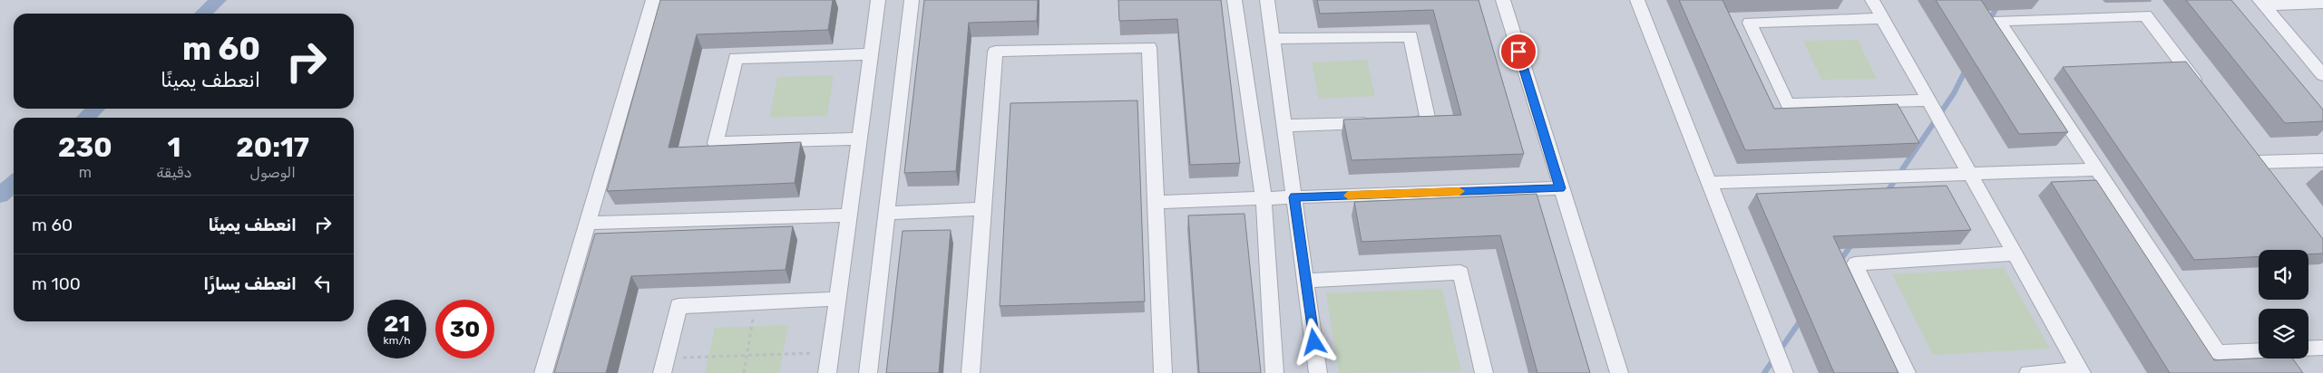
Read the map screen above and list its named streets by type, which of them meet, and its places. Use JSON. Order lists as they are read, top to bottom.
{
  "page": {
    "turn": ["60 m", "انعطف يمينًا"],
    "eta": [
      "20:17",
      "الوصول",
      "1",
      "دقيقة",
      "230",
      "m"
    ],
    "list": [
      {
        "name": "انعطف يمينًا",
        "value": "60 m"
      },
      {
        "name": "انعطف يسارًا",
        "value": "100 m"
      }
    ],
    "speed": "21 km/h",
    "limit": "30"
  }
}
